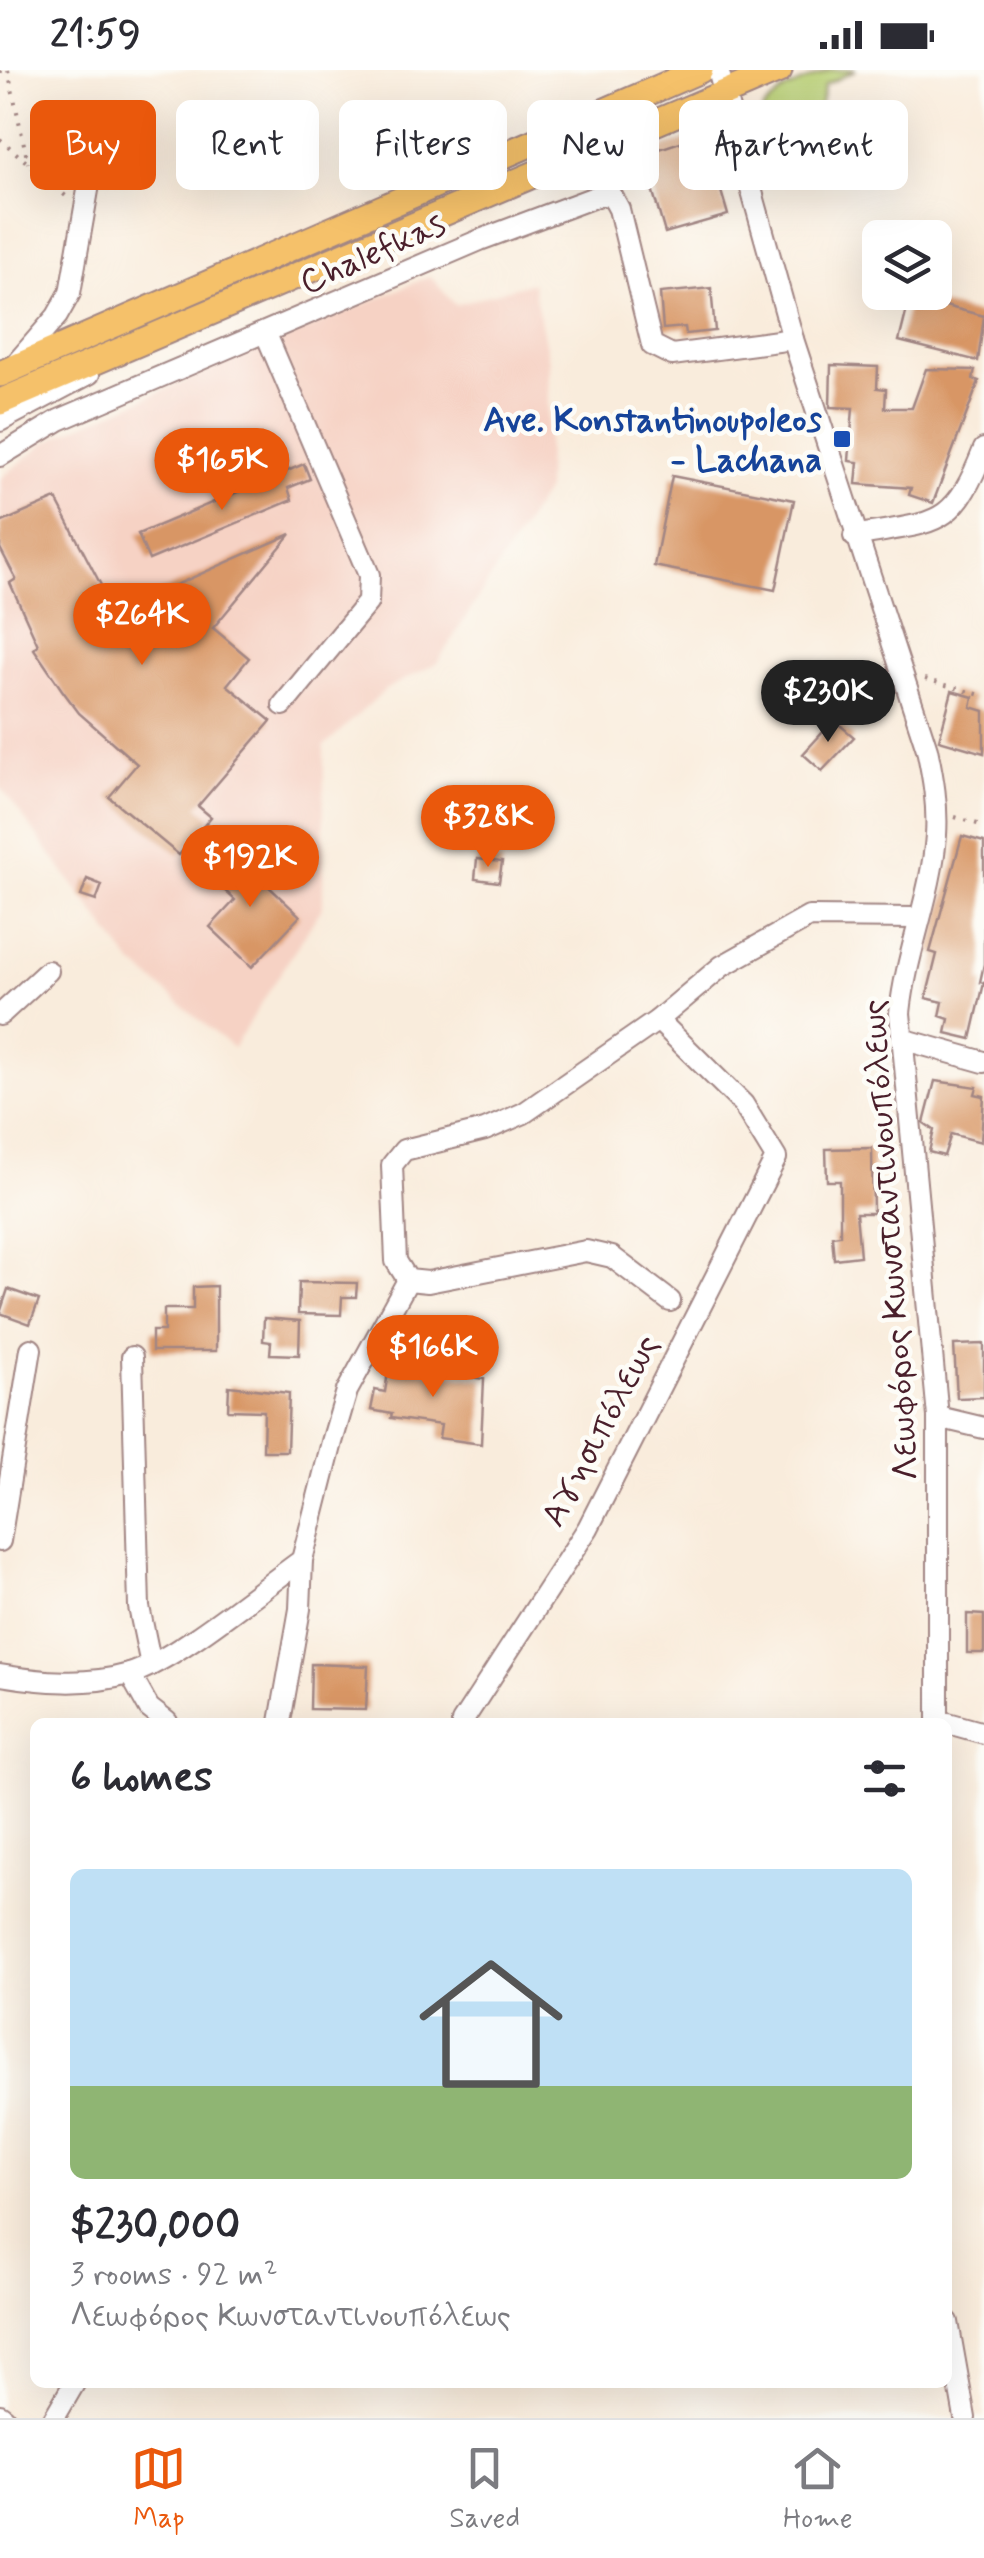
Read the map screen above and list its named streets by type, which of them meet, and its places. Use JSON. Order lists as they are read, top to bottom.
{
  "streets": {
    "street": ["Chalefkas", "Λεωφόρος Κωνσταντινουπόλεως", "Αγησιπόλεως"]
  },
  "crossings": [
    ["Chalefkas", "Λεωφόρος Κωνσταντινουπόλεως"]
  ],
  "places": {
    "transit": ["Ave. Konstantinoupoleos - Lachana"]
  },
  "page": {
    "status": "21:59",
    "chip": [
      "Buy",
      "Rent",
      "Filters",
      "New",
      "Apartment"
    ],
    "price": [
      "$165K",
      "$264K",
      "$230K",
      "$328K",
      "$192K",
      "$166K"
    ],
    "heading": "6 homes",
    "list": [
      {
        "name": "$230,000",
        "note": "3 rooms · 92 m² · Λεωφόρος Κωνσταντινουπόλεως"
      }
    ],
    "tabs": ["Map", "Saved", "Home"]
  }
}
